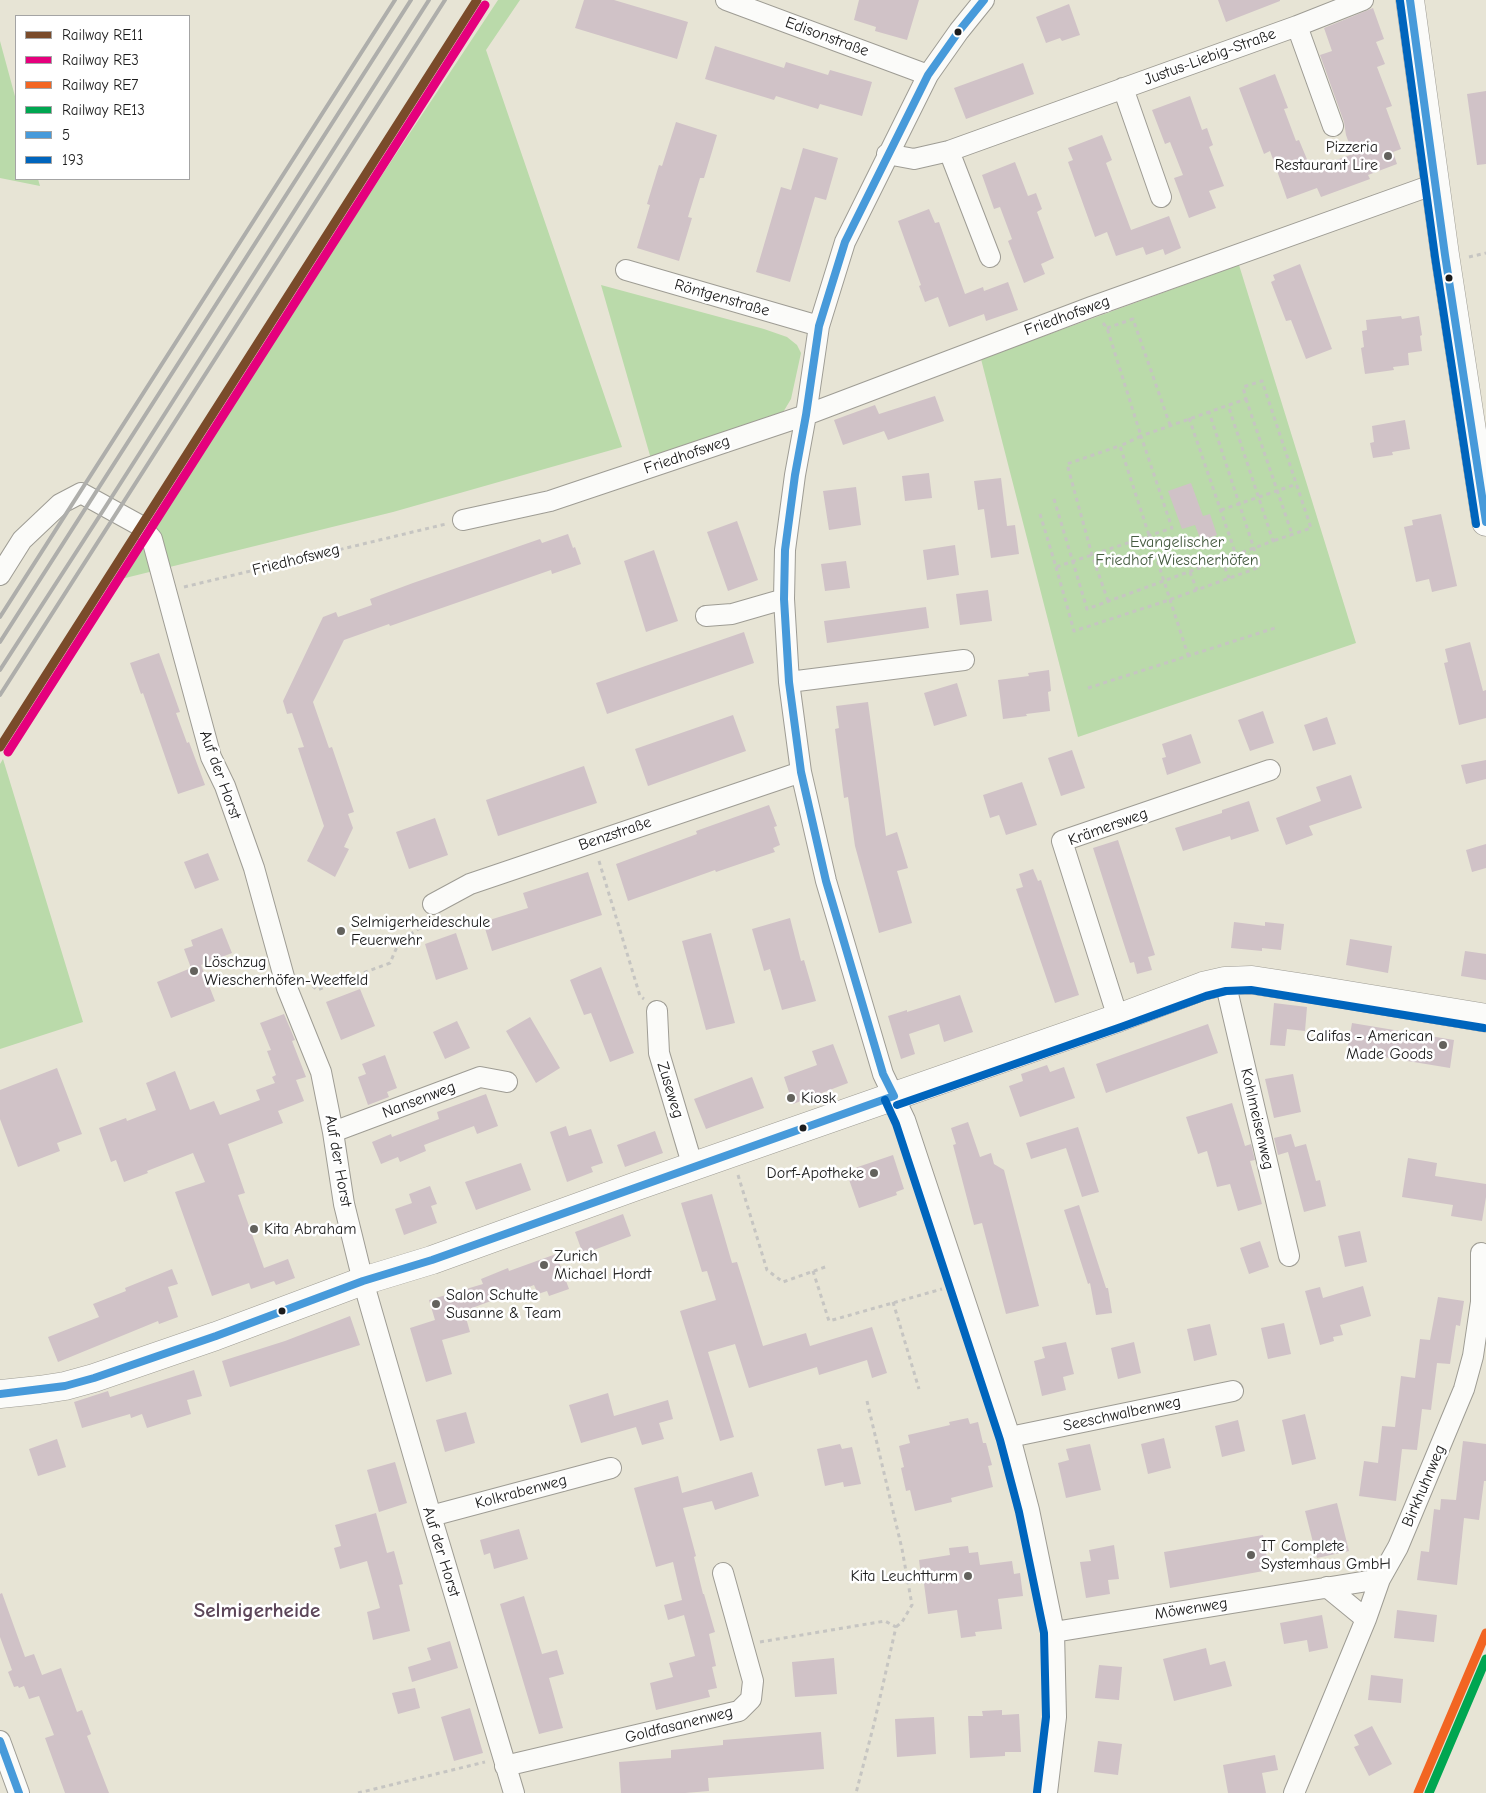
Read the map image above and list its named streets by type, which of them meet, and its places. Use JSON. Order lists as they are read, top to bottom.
{
  "streets": {
    "street": [
      "Edisonstraße",
      "Justus-Liebig-Straße",
      "Röntgenstraße",
      "Friedhofsweg",
      "Auf der Horst",
      "Krämersweg",
      "Benzstraße",
      "Zuseweg",
      "Nansenweg",
      "Kohlmeisenweg",
      "Seeschwalbenweg",
      "Birkhuhnweg",
      "Kolkrabenweg",
      "Möwenweg",
      "Goldfasanenweg"
    ]
  },
  "crossings": [
    ["Friedhofsweg", "Auf der Horst"],
    ["Auf der Horst", "Nansenweg"],
    ["Auf der Horst", "Kolkrabenweg"],
    ["Auf der Horst", "Goldfasanenweg"],
    ["Birkhuhnweg", "Möwenweg"]
  ],
  "districts": ["Selmigerheide"],
  "parks": ["Evangelischer Friedhof Wiescherhöfen"],
  "places": [
    "Pizzeria Restaurant Lire",
    "Selmigerheideschule Feuerwehr",
    "Löschzug Wiescherhöfen-Weetfeld",
    "Califas - American Made Goods",
    "Kiosk",
    "Dorf-Apotheke",
    "Kita Abraham",
    "Zurich Michael Hordt",
    "Salon Schulte Susanne & Team",
    "IT Complete Systemhaus GmbH",
    "Kita Leuchtturm"
  ],
  "lines": [
    "rail line RE11",
    "transit line 5",
    "transit line 193",
    "rail line RE3",
    "rail line RE7",
    "rail line RE13"
  ],
  "legend": [
    "Railway RE11",
    "Railway RE3",
    "Railway RE7",
    "Railway RE13",
    "5",
    "193"
  ]
}
